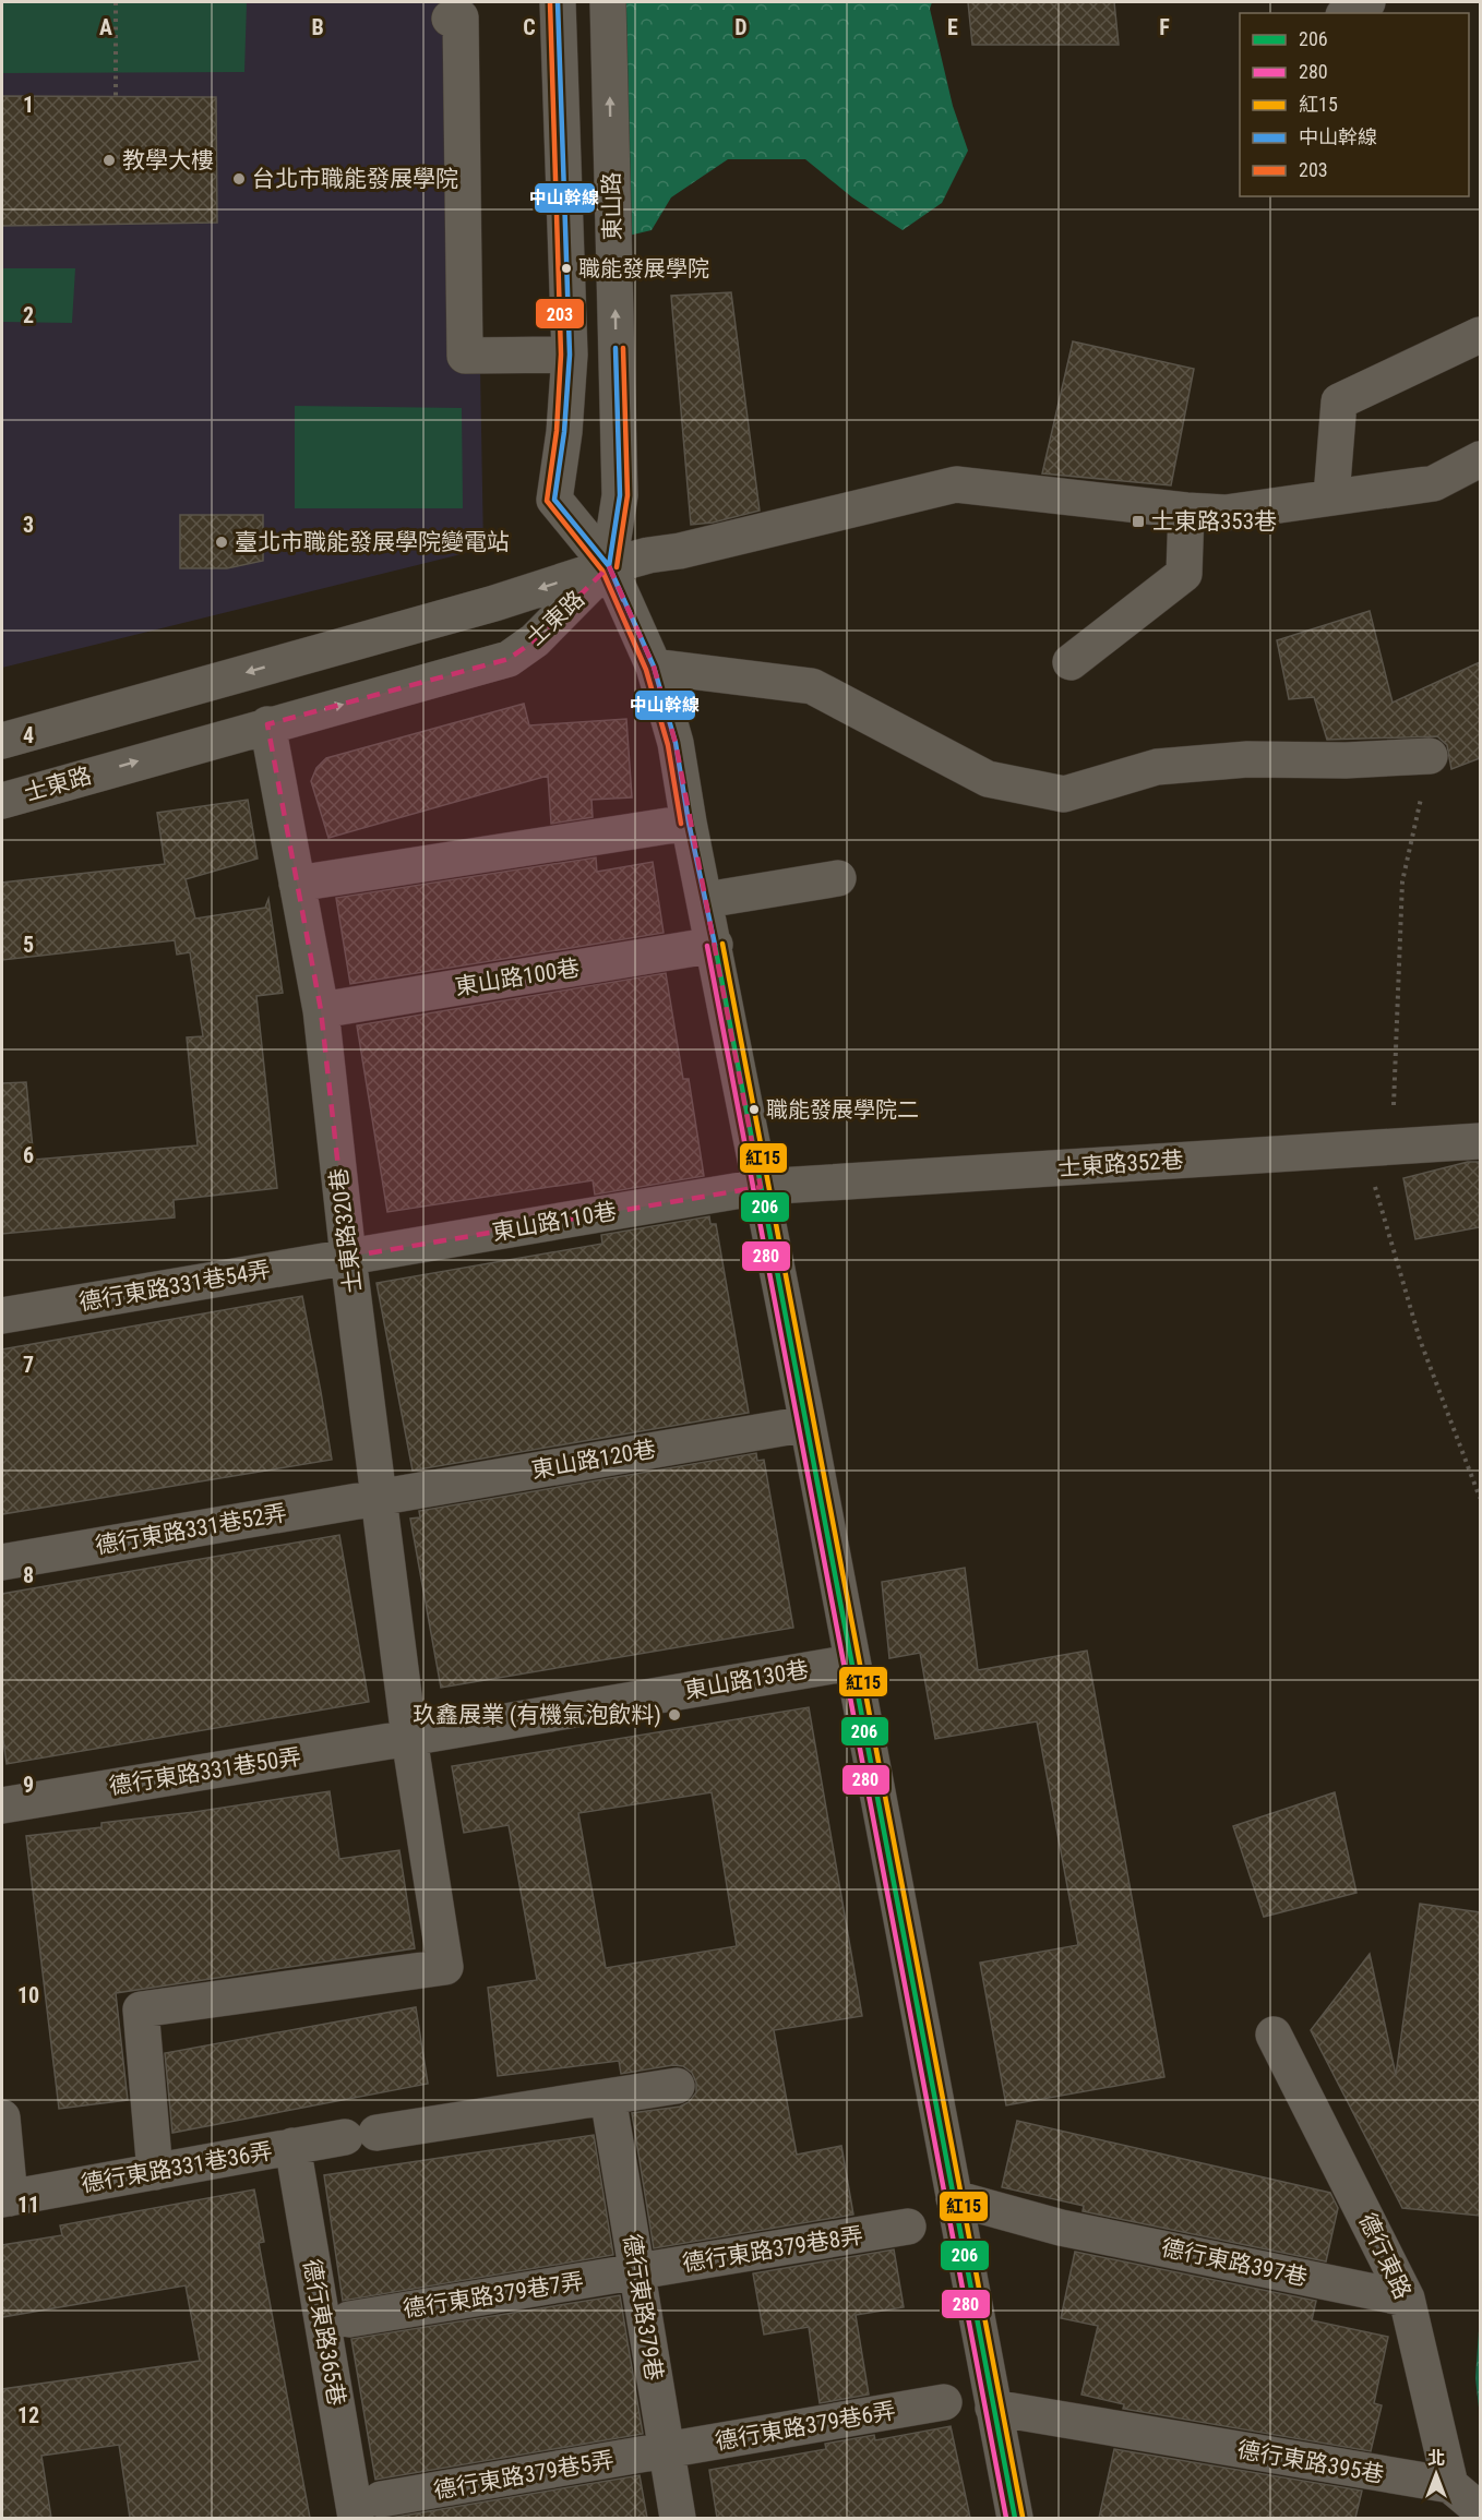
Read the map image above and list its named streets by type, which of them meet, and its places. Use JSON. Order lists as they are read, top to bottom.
{
  "streets": {
    "street": [
      "東山路",
      "士東路",
      "東山路100巷",
      "士東路352巷",
      "東山路110巷",
      "士東路320巷",
      "德行東路331巷54弄",
      "東山路120巷",
      "德行東路331巷52弄",
      "東山路130巷",
      "德行東路331巷50弄",
      "德行東路331巷36弄",
      "德行東路379巷8弄",
      "德行東路",
      "德行東路397巷",
      "德行東路379巷7弄",
      "德行東路379巷",
      "德行東路365巷",
      "德行東路379巷6弄",
      "德行東路395巷",
      "德行東路379巷5弄"
    ]
  },
  "crossings": [
    ["東山路", "士東路"],
    ["東山路", "東山路100巷"],
    ["東山路", "士東路352巷"],
    ["東山路", "東山路110巷"],
    ["東山路", "東山路120巷"],
    ["東山路", "東山路130巷"],
    ["東山路", "德行東路397巷"],
    ["東山路", "德行東路395巷"],
    ["士東路", "士東路320巷"],
    ["東山路100巷", "士東路320巷"],
    ["士東路352巷", "東山路110巷"],
    ["東山路110巷", "士東路320巷"],
    ["東山路110巷", "德行東路331巷54弄"],
    ["士東路320巷", "德行東路331巷54弄"],
    ["士東路320巷", "東山路120巷"],
    ["士東路320巷", "德行東路331巷52弄"],
    ["士東路320巷", "東山路130巷"],
    ["士東路320巷", "德行東路331巷50弄"],
    ["士東路320巷", "德行東路331巷36弄"],
    ["東山路120巷", "德行東路331巷52弄"],
    ["東山路130巷", "德行東路331巷50弄"],
    ["德行東路331巷36弄", "德行東路379巷"],
    ["德行東路331巷36弄", "德行東路365巷"],
    ["德行東路379巷8弄", "德行東路379巷7弄"],
    ["德行東路379巷8弄", "德行東路379巷"],
    ["德行東路", "德行東路397巷"],
    ["德行東路", "德行東路395巷"],
    ["德行東路379巷7弄", "德行東路379巷"],
    ["德行東路379巷", "德行東路379巷6弄"],
    ["德行東路379巷", "德行東路379巷5弄"],
    ["德行東路365巷", "德行東路379巷5弄"],
    ["德行東路379巷6弄", "德行東路379巷5弄"]
  ],
  "places": {
    "other": [
      "教學大樓",
      "台北市職能發展學院",
      "職能發展學院",
      "臺北市職能發展學院變電站",
      "職能發展學院二",
      "玖鑫展業 (有機氣泡飲料)"
    ],
    "transit": ["士東路353巷"]
  },
  "lines": [
    "transit line 中山幹線",
    "transit line 203",
    "transit line 紅15",
    "transit line 206",
    "transit line 280"
  ],
  "legend": [
    "206",
    "280",
    "紅15",
    "中山幹線",
    "203"
  ],
  "north": "top",
  "grid": {
    "columns": [
      "A",
      "B",
      "C",
      "D",
      "E",
      "F"
    ],
    "rows": [
      "1",
      "2",
      "3",
      "4",
      "5",
      "6",
      "7",
      "8",
      "9",
      "10",
      "11",
      "12"
    ]
  }
}
